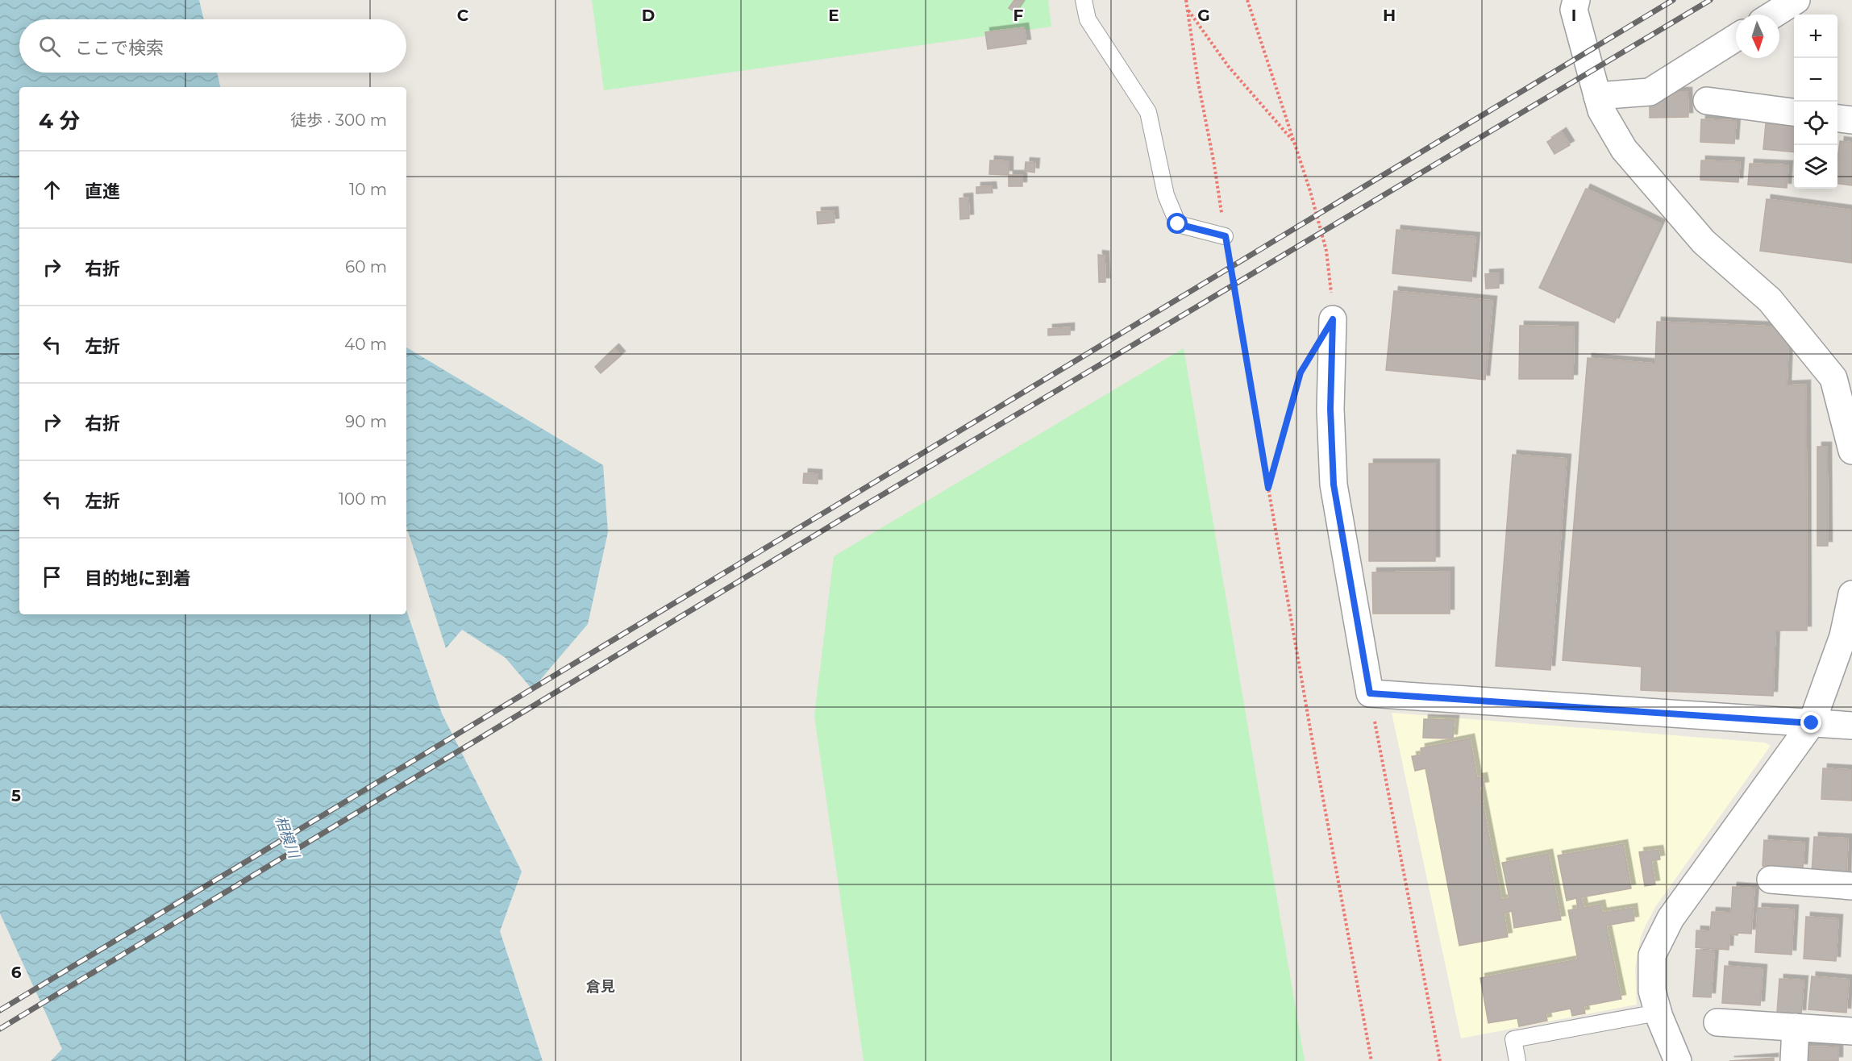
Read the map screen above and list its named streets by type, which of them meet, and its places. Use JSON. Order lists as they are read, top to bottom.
{
  "districts": ["倉見"],
  "water": ["相模川"],
  "north": "bottom",
  "page": {
    "map_buttons": ["+", "−"],
    "search": "ここで検索",
    "heading": ["4 分", "徒歩 · 300 m"],
    "list": [
      ["直進", "10 m"],
      ["右折", "60 m"],
      ["左折", "40 m"],
      ["右折", "90 m"],
      ["左折", "100 m"],
      "目的地に到着"
    ]
  },
  "grid": {
    "columns": [
      "C",
      "D",
      "E",
      "F",
      "G",
      "H",
      "I"
    ],
    "rows": ["5", "6"]
  }
}
